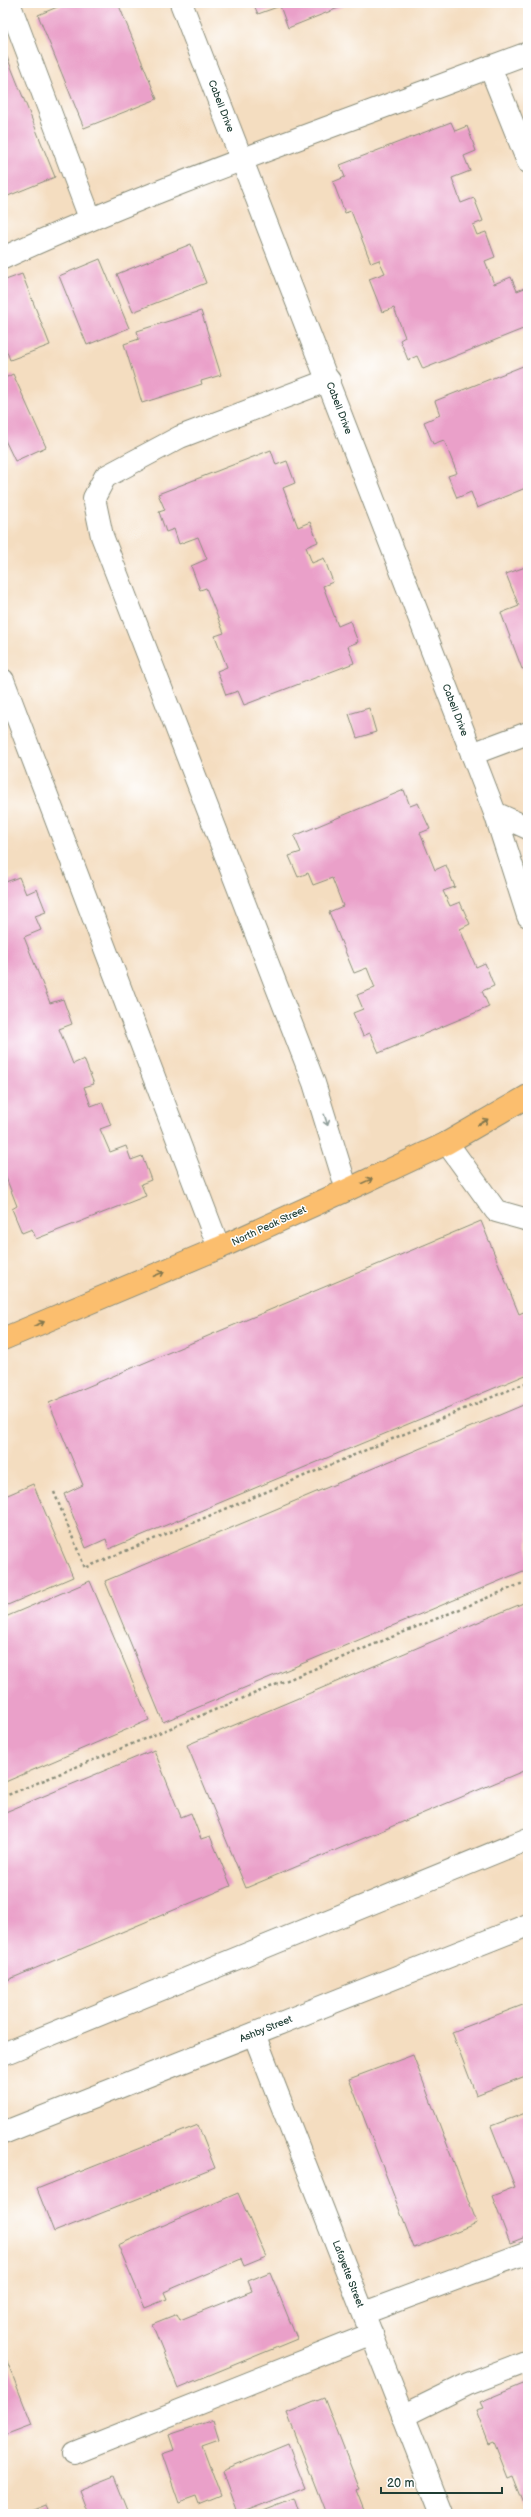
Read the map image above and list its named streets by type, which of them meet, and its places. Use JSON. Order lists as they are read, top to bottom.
{
  "streets": {
    "main road": ["North Peak Street"],
    "street": ["Cabell Drive", "Ashby Street", "Lafayette Street"]
  },
  "crossings": [
    ["Ashby Street", "Lafayette Street"]
  ],
  "one_way": ["North Peak Street"],
  "scale_bar": "20 m"
}
